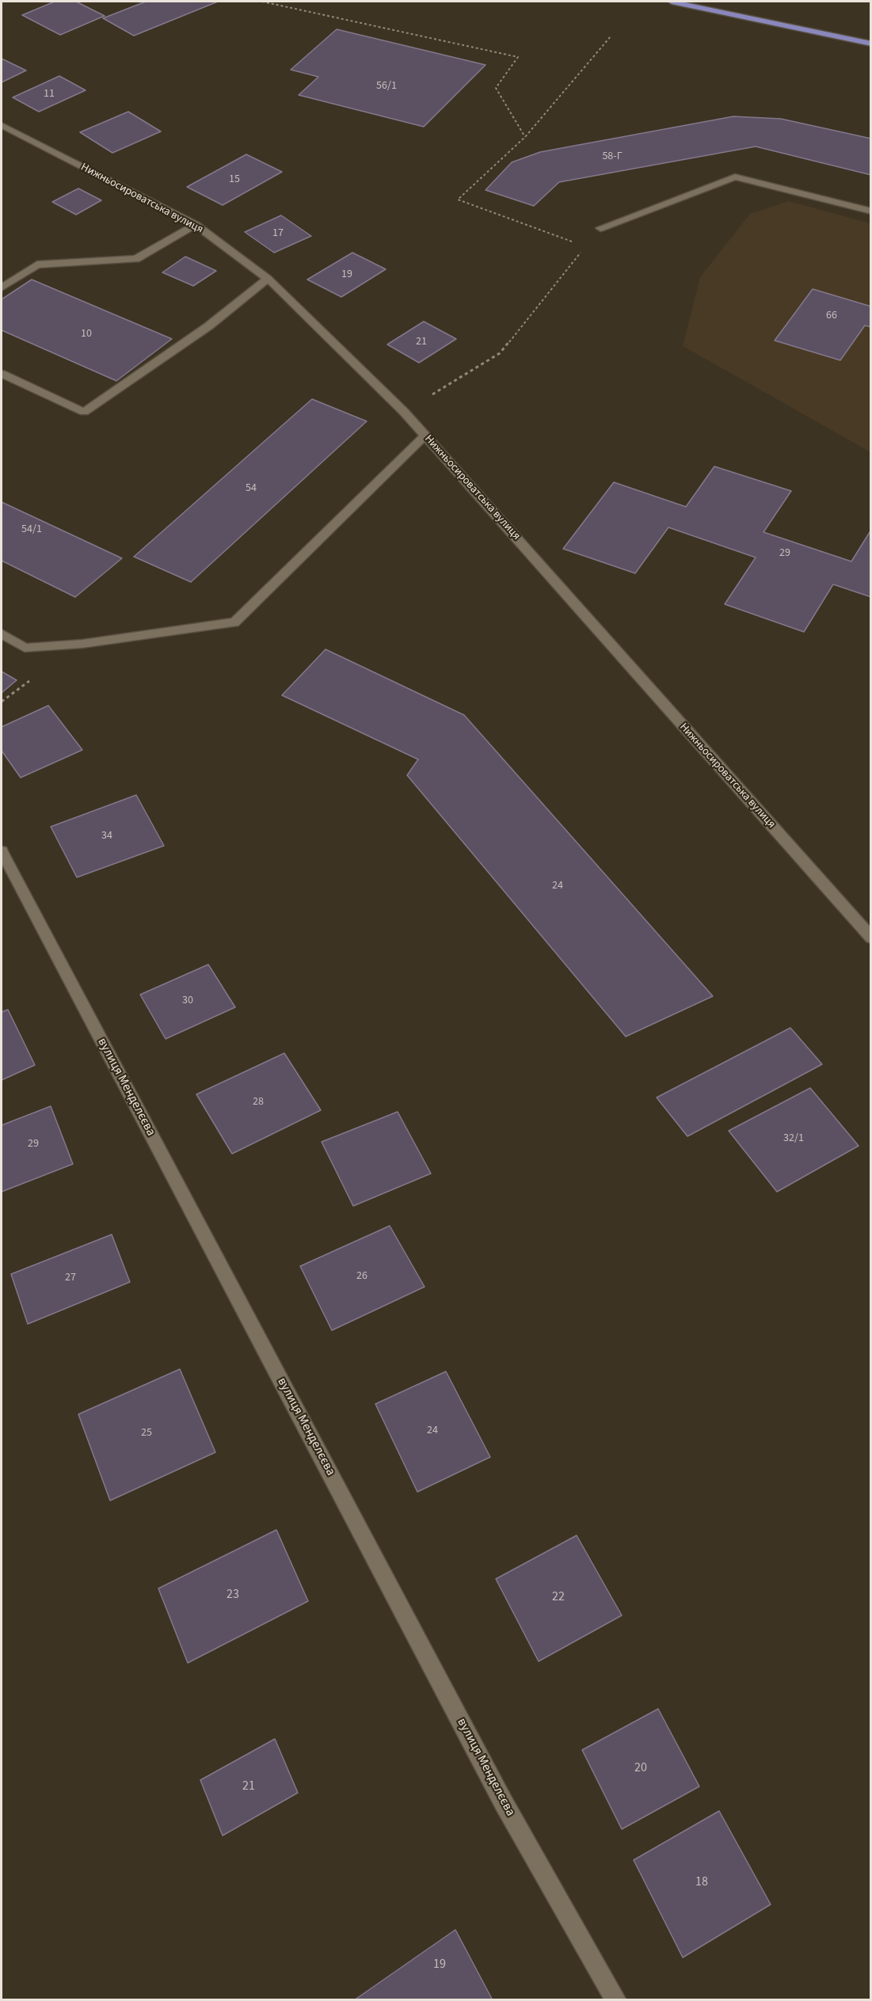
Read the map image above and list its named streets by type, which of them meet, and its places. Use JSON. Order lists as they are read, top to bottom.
{
  "streets": {
    "street": ["Нижньосироватська вулиця", "вулиця Менделєєва"]
  },
  "house_numbers": [
    "56/1",
    "11",
    "58-Г",
    "15",
    "17",
    "19",
    "66",
    "10",
    "21",
    "54",
    "54/1",
    "29",
    "34",
    "24",
    "30",
    "28",
    "32/1",
    "29",
    "26",
    "27",
    "24",
    "25",
    "23",
    "22",
    "20",
    "21",
    "18",
    "19"
  ]
}
